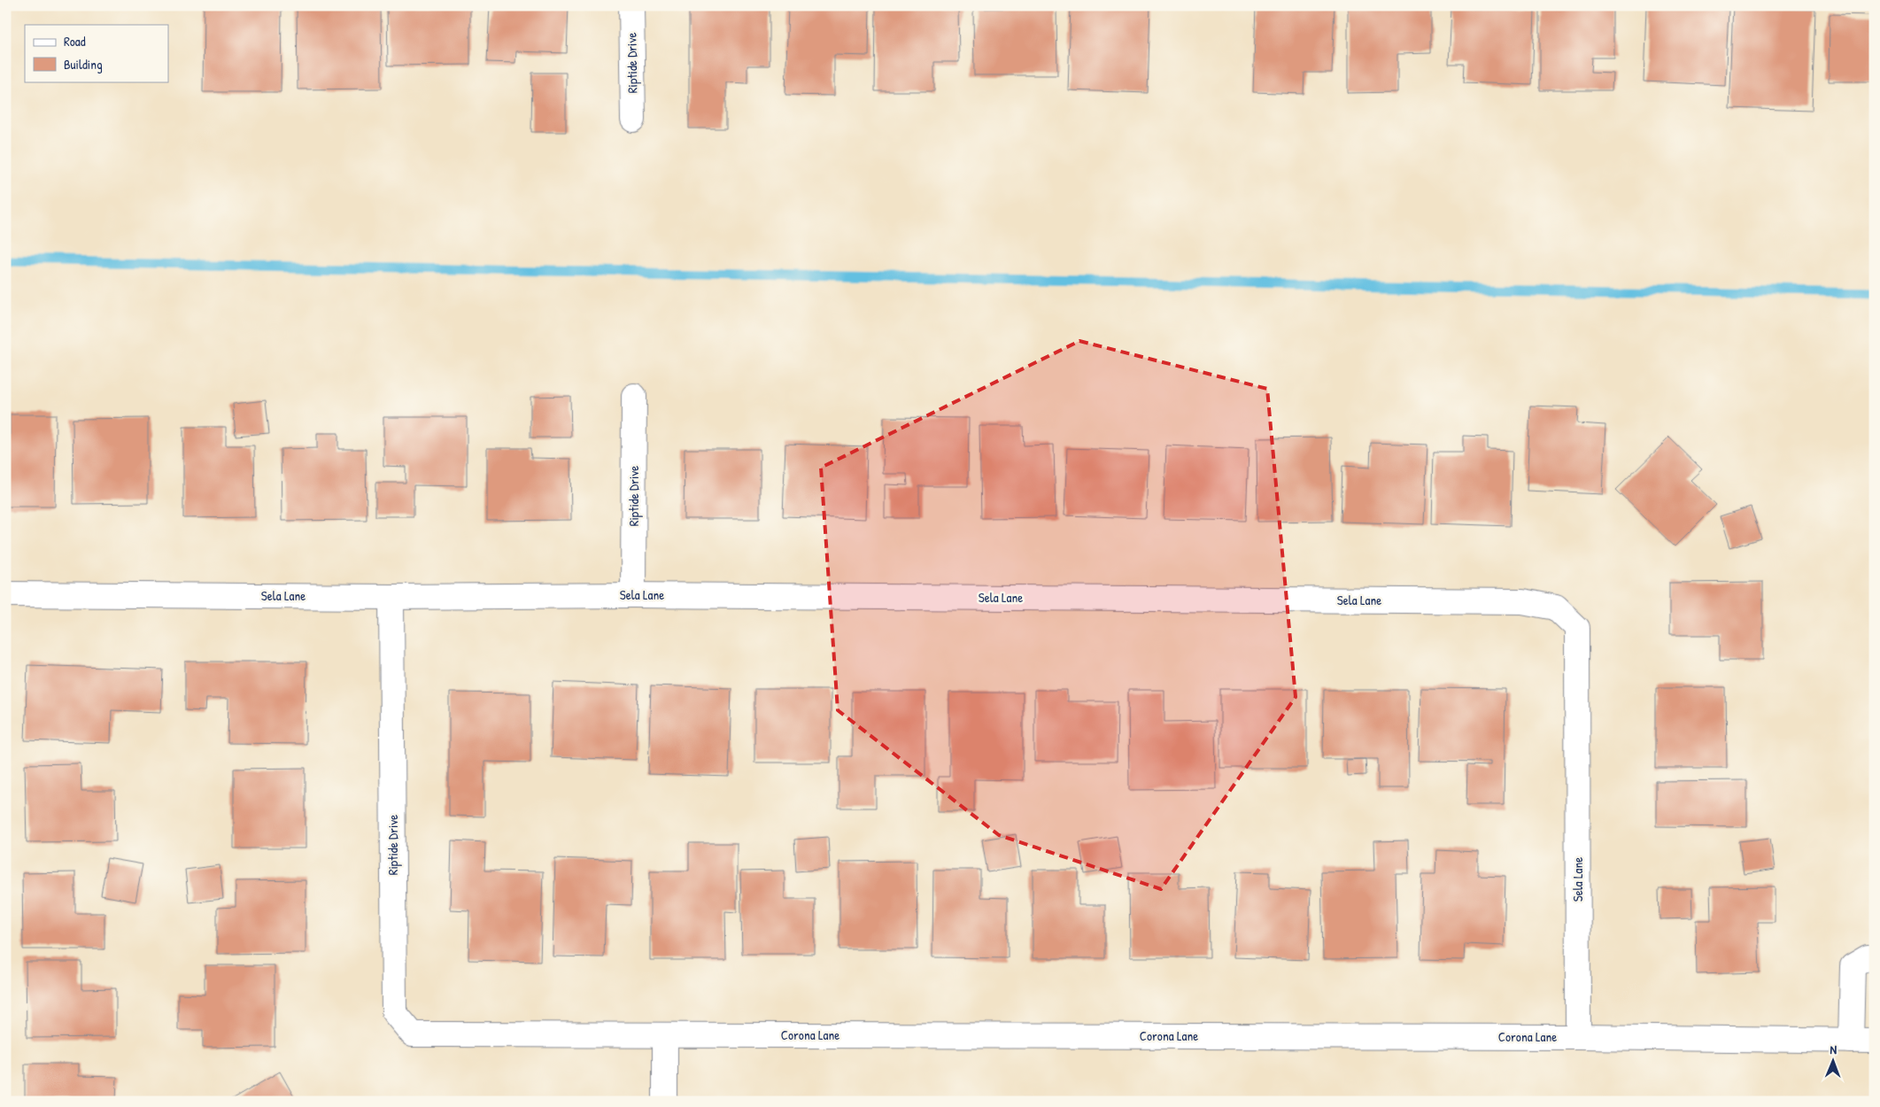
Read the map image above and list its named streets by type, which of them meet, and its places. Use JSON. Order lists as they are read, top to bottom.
{
  "streets": {
    "street": ["Riptide Drive", "Sela Lane", "Corona Lane"]
  },
  "crossings": [
    ["Riptide Drive", "Sela Lane"],
    ["Riptide Drive", "Corona Lane"],
    ["Sela Lane", "Corona Lane"]
  ],
  "legend": ["Road", "Building"],
  "north": "top"
}
